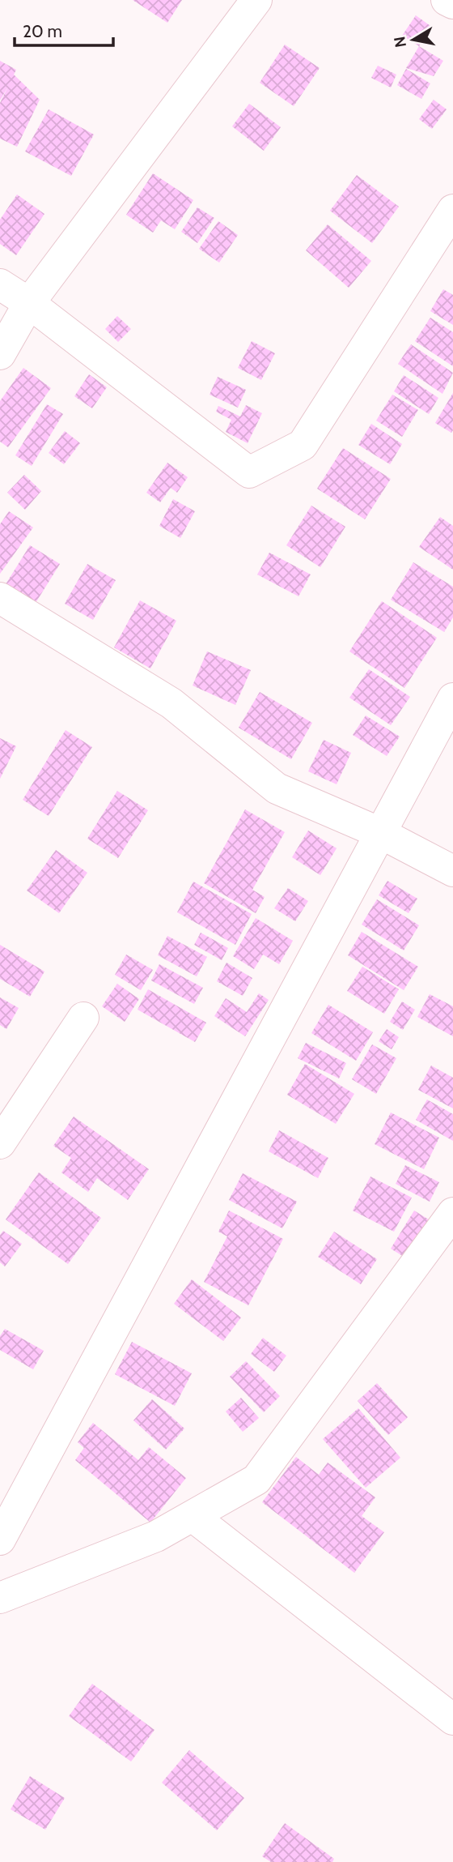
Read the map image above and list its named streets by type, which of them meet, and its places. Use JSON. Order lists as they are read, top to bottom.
{
  "scale_bar": "20 m",
  "north": "left"
}
